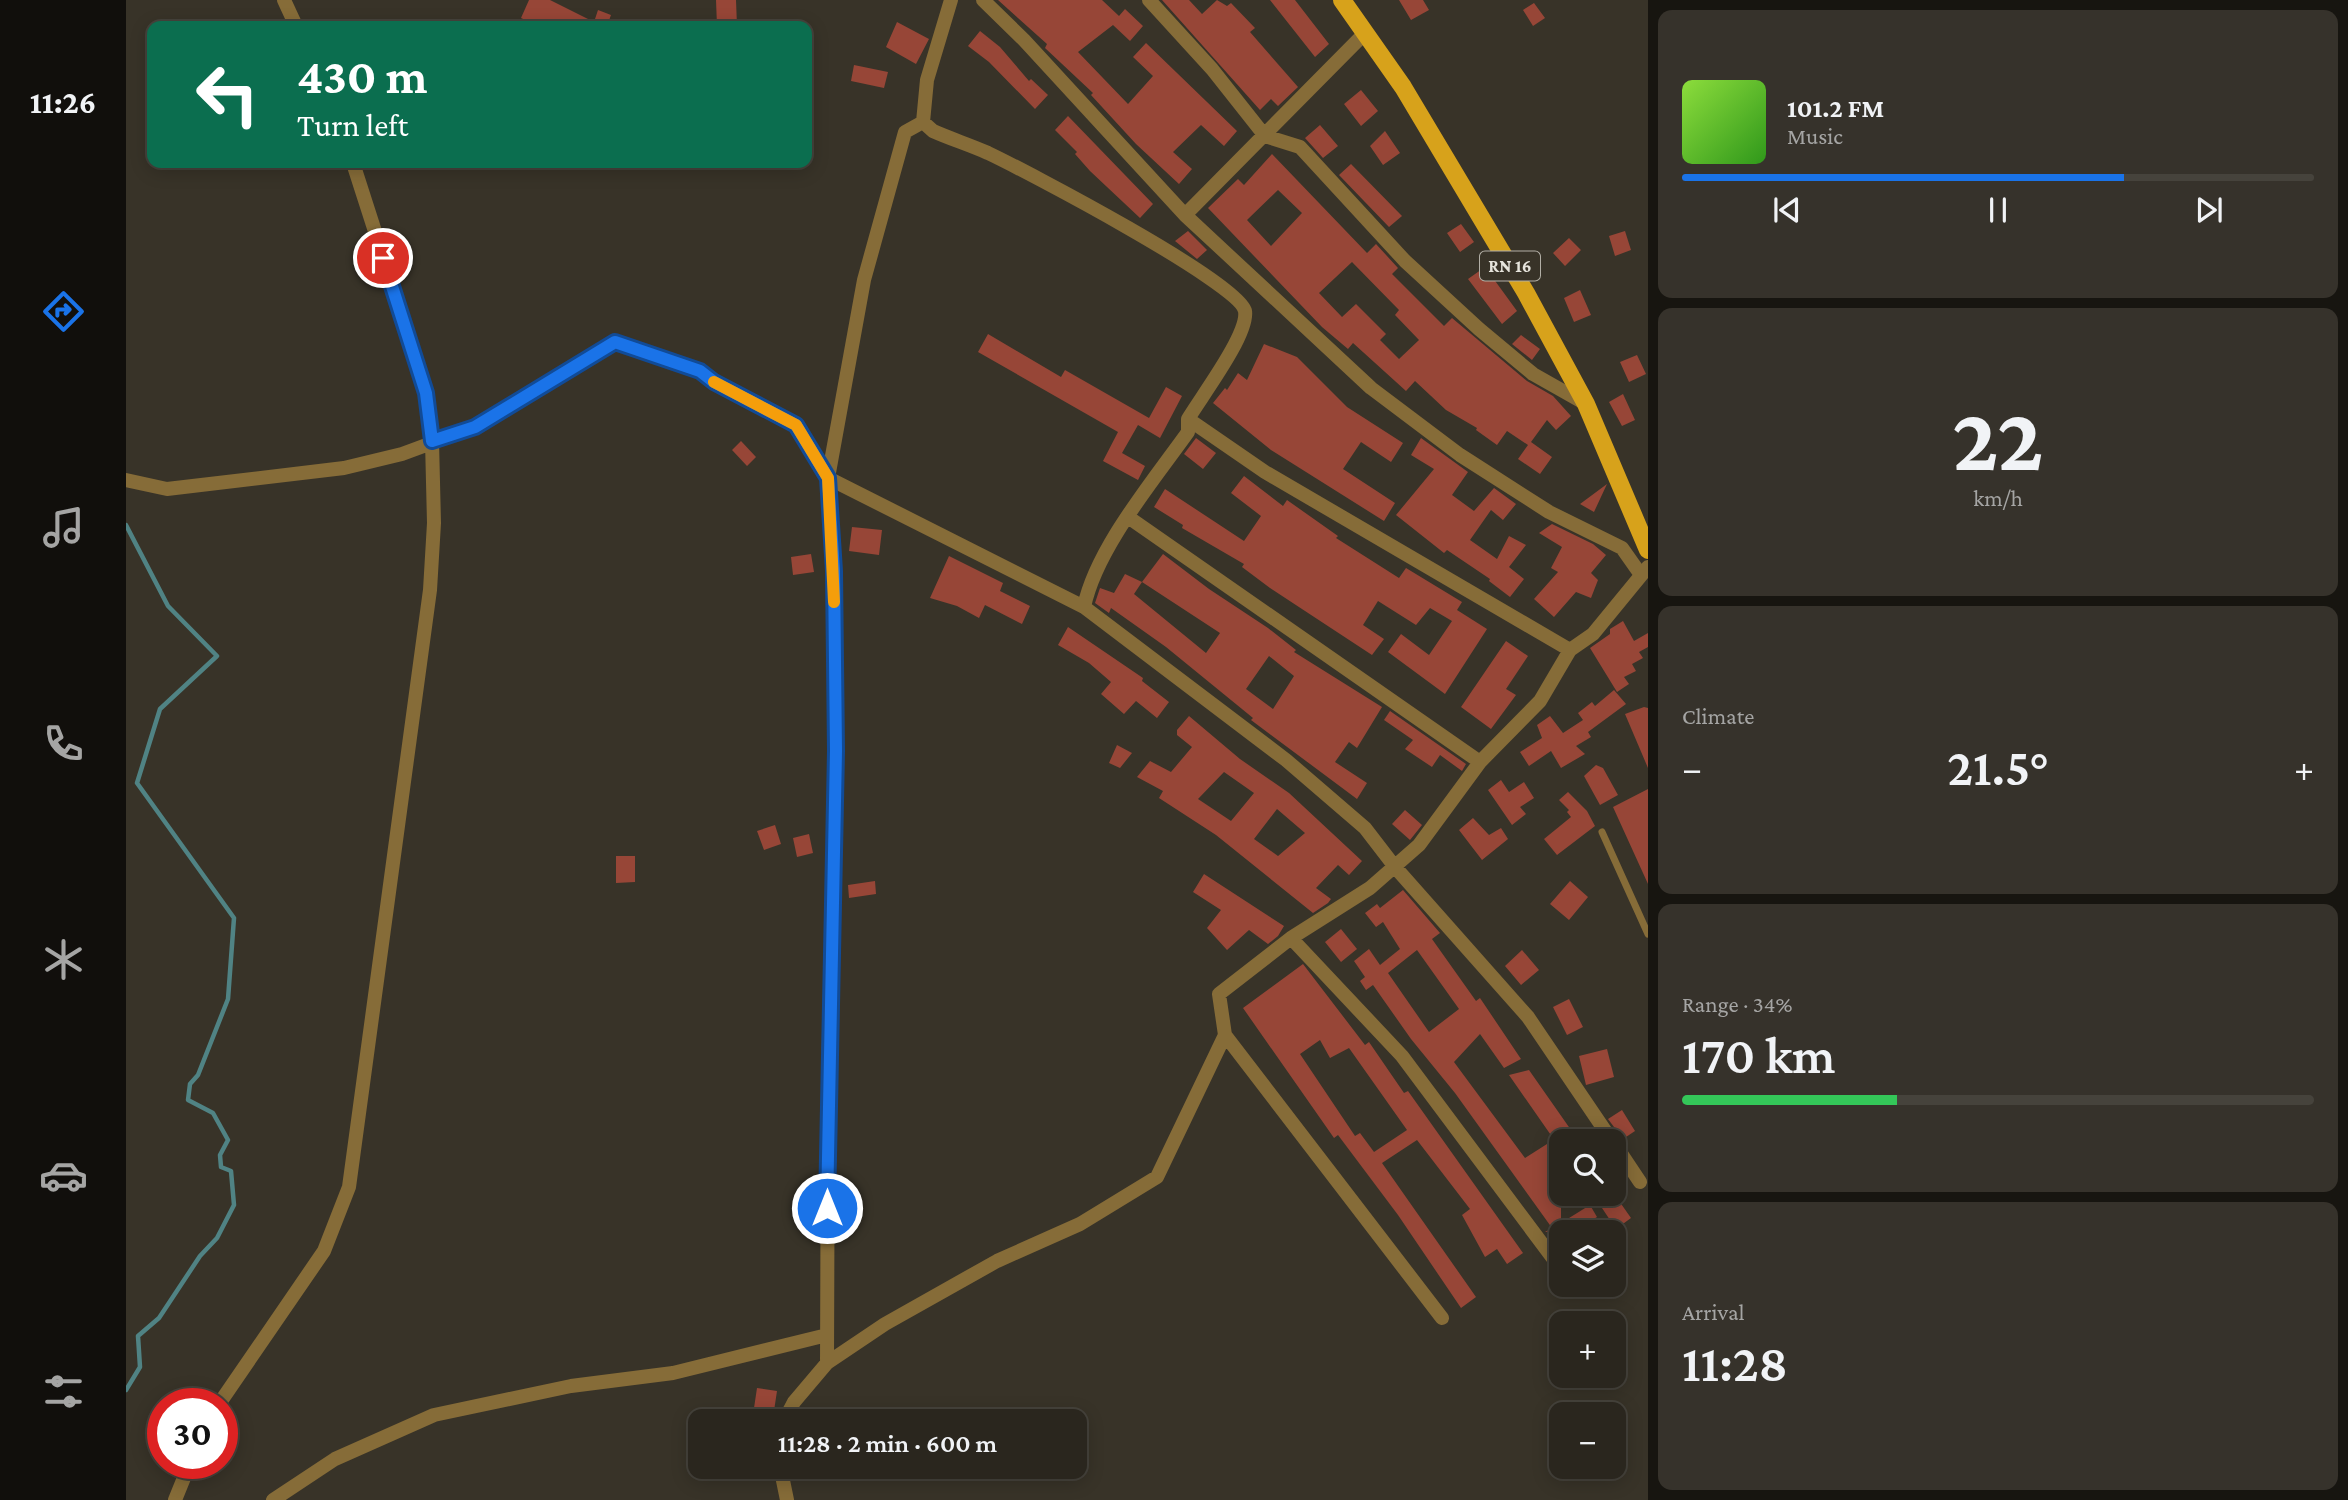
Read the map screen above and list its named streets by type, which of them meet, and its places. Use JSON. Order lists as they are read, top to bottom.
{
  "streets": {
    "main road": ["RN 16"]
  },
  "page": {
    "tabs": "11:26",
    "turn": ["430 m", "Turn left"],
    "song": ["101.2 FM", "Music"],
    "tile": [
      ["22", "km/h"],
      "Climate",
      ["Range · 34%", "170 km"],
      ["Arrival", "11:28"]
    ],
    "heat": ["−", "21.5°", "+"],
    "map_buttons": ["+", "−"],
    "limit": "30",
    "trip": "11:28 · 2 min · 600 m"
  }
}
